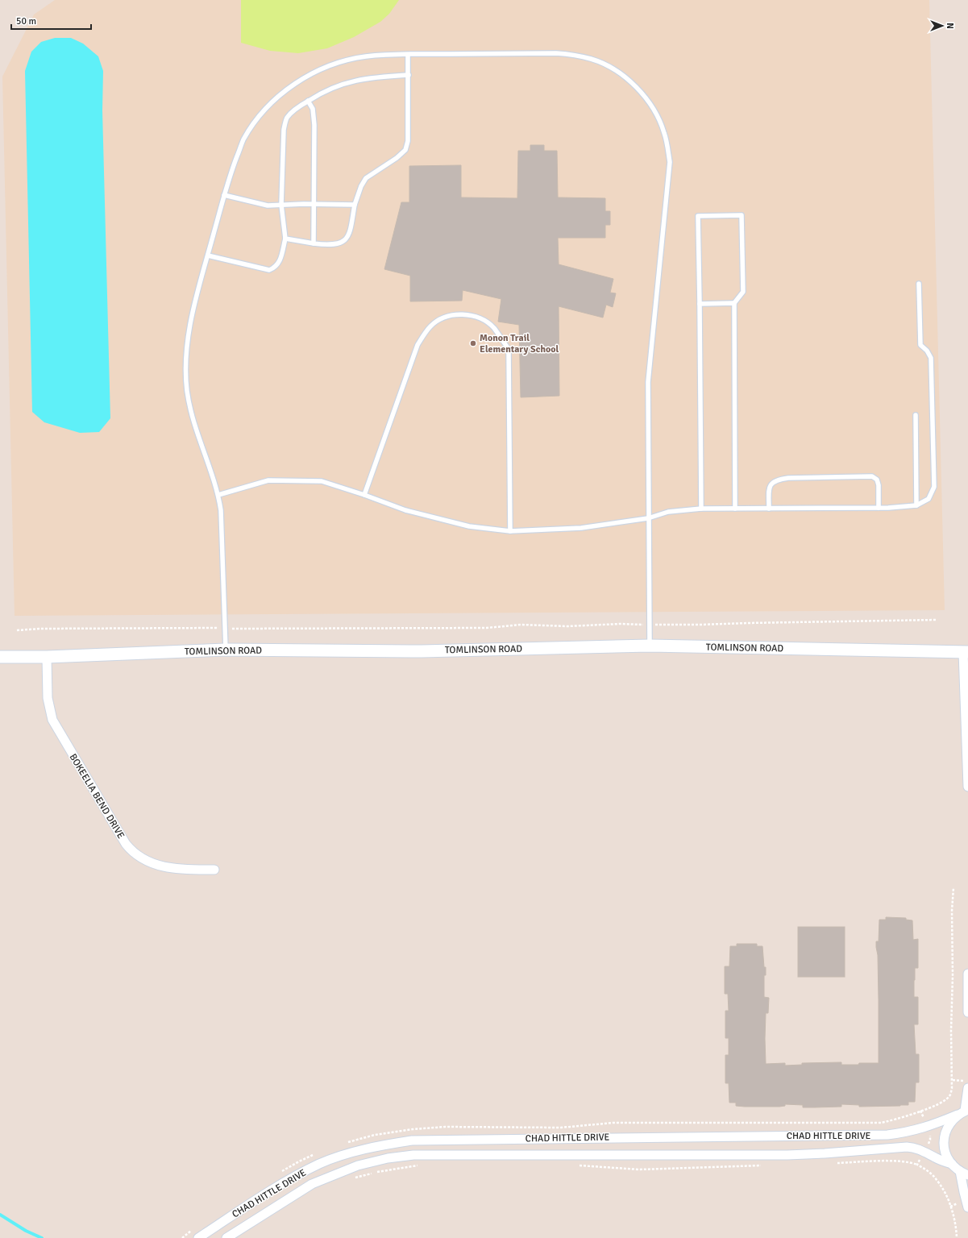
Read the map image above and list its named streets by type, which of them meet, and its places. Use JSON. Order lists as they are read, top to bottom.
{
  "streets": {
    "street": ["TOMLINSON ROAD", "BOKEELIA BEND DRIVE", "CHAD HITTLE DRIVE"]
  },
  "crossings": [
    ["TOMLINSON ROAD", "BOKEELIA BEND DRIVE"]
  ],
  "places": ["Monon Trail Elementary School"],
  "scale_bar": "50 m",
  "north": "right"
}
